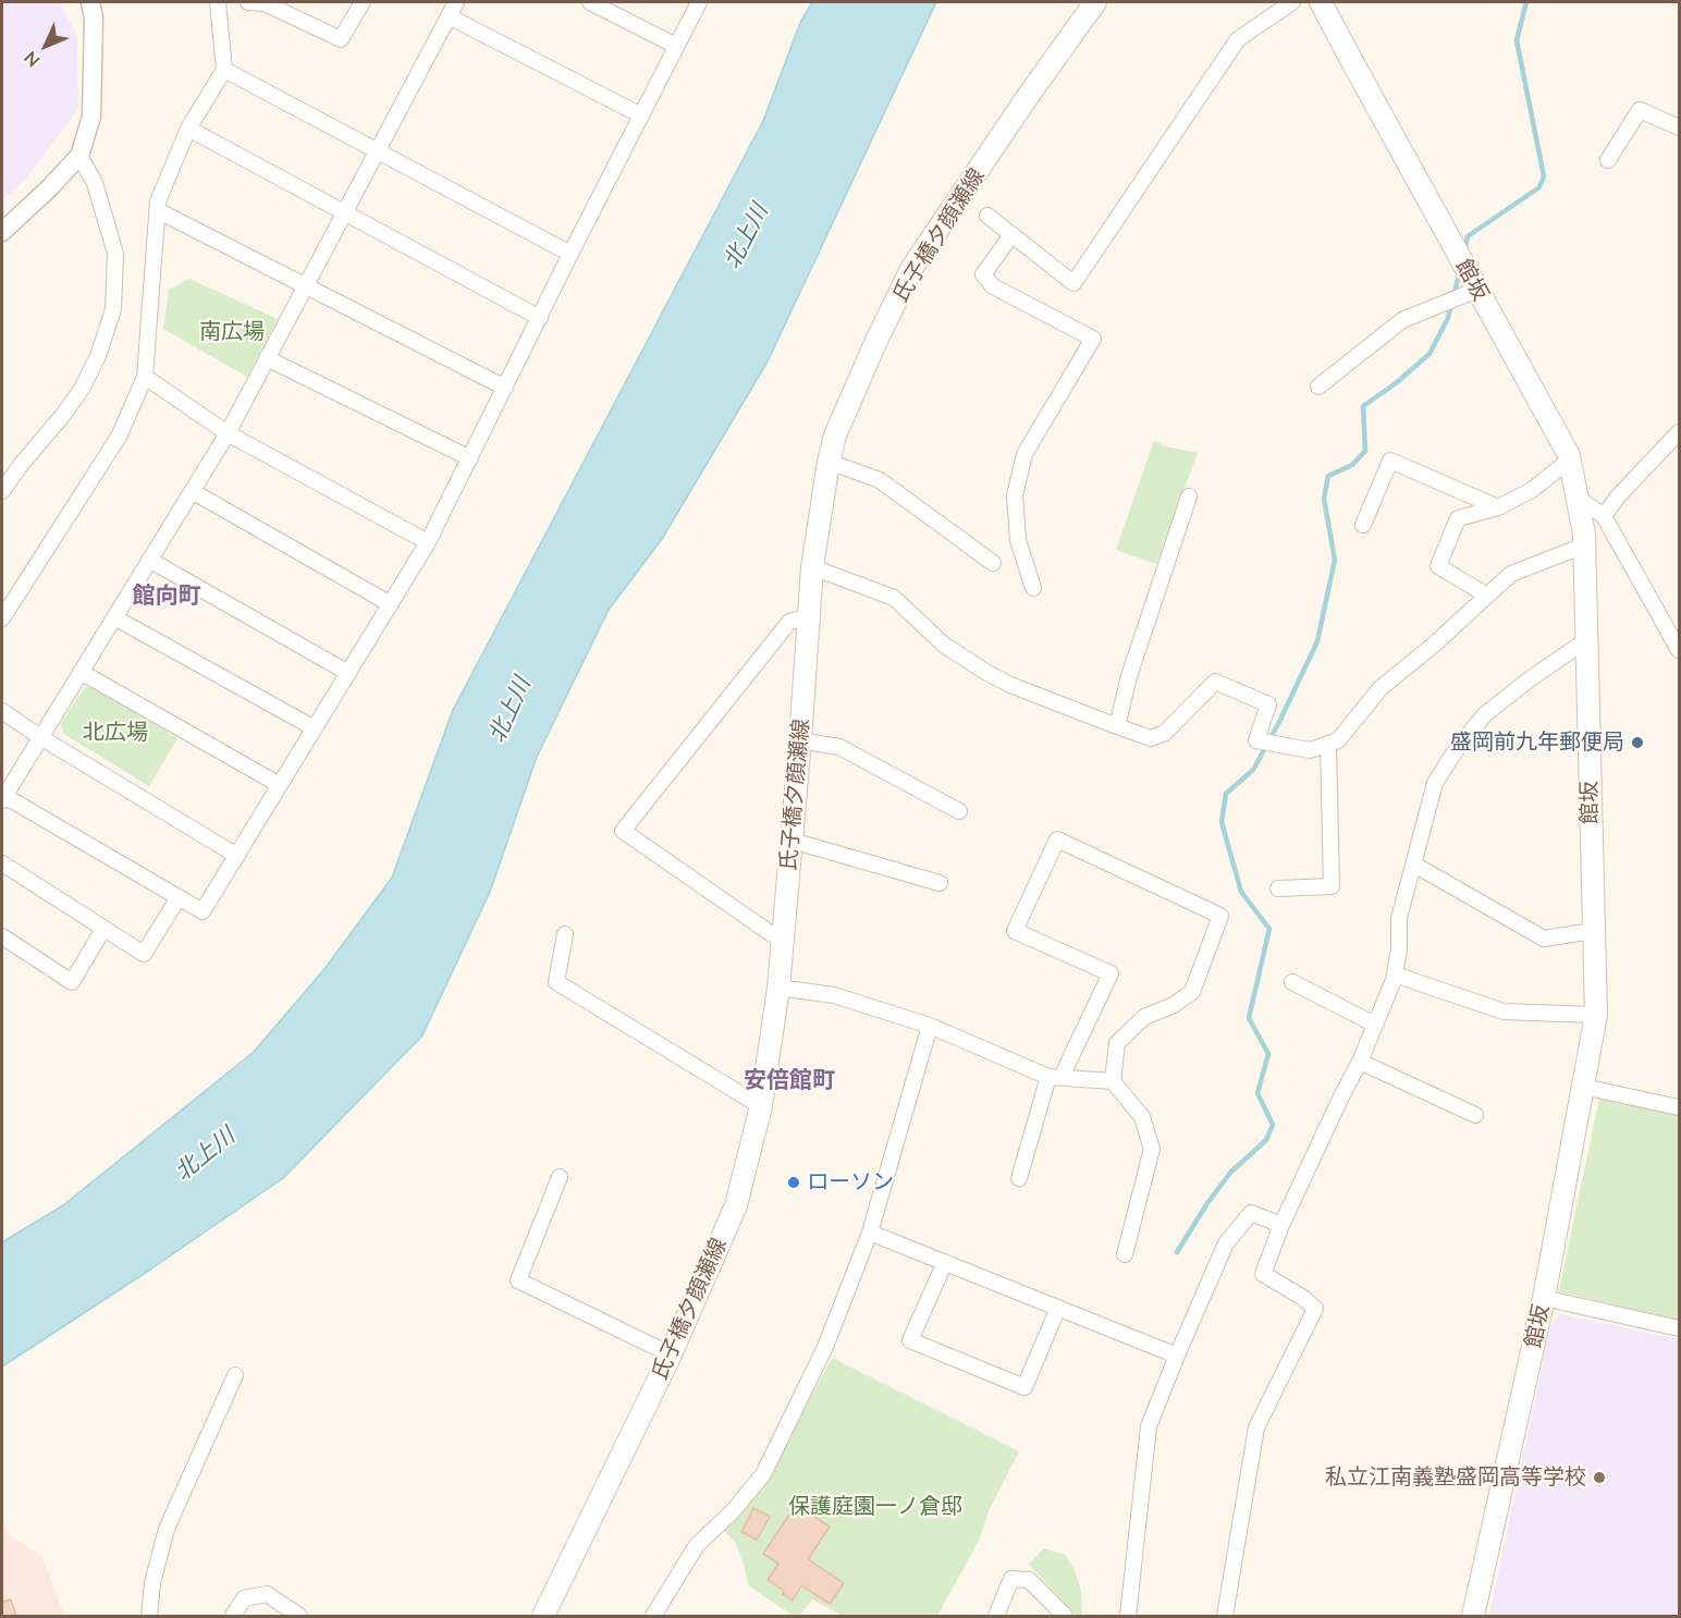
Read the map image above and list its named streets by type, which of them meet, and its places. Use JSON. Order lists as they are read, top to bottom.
{
  "streets": {
    "main road": ["氏子橋夕顔瀬線", "館坂"]
  },
  "districts": ["館向町", "安倍館町"],
  "water": ["北上川"],
  "parks": ["南広場", "北広場", "保護庭園一ノ倉邸"],
  "places": ["盛岡前九年郵便局", "ローソン", "私立江南義塾盛岡高等学校"],
  "north": "bottom left"
}
